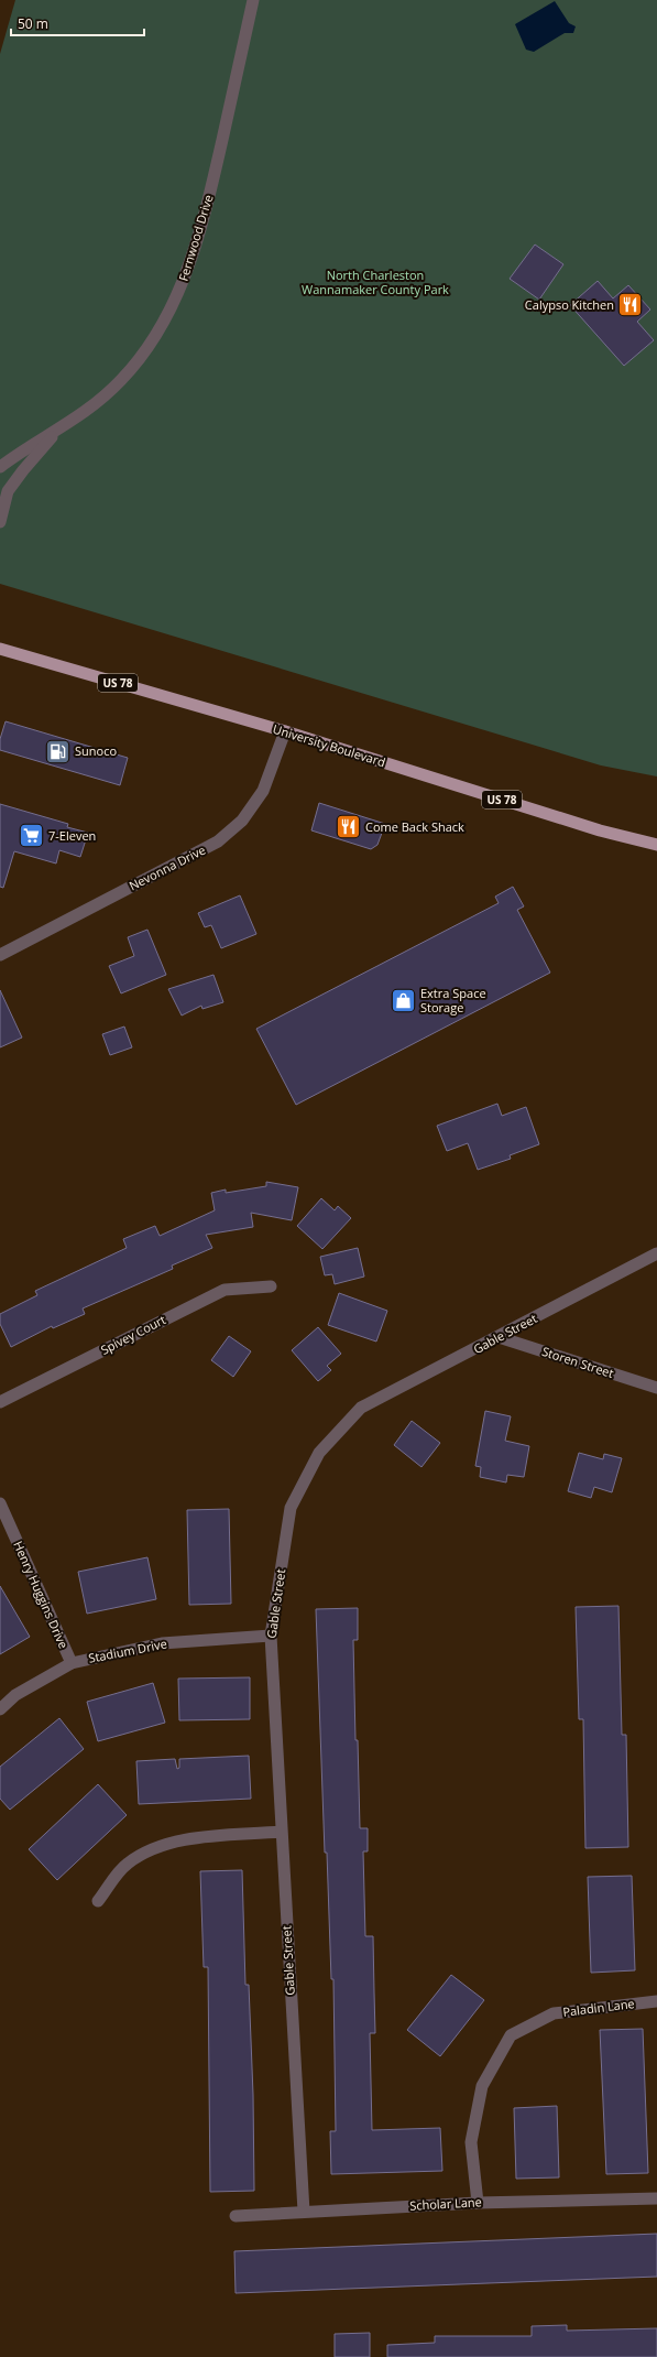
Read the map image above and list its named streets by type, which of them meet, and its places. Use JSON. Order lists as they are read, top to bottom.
{
  "streets": {
    "main road": ["US 78", "University Boulevard"],
    "street": [
      "Fernwood Drive",
      "Nevonna Drive",
      "Gable Street",
      "Spivey Court",
      "Storen Street",
      "Henry Huggins Drive",
      "Stadium Drive",
      "Paladin Lane",
      "Scholar Lane"
    ]
  },
  "crossings": [
    ["University Boulevard", "Nevonna Drive"],
    ["Gable Street", "Storen Street"],
    ["Gable Street", "Stadium Drive"],
    ["Gable Street", "Scholar Lane"],
    ["Henry Huggins Drive", "Stadium Drive"],
    ["Paladin Lane", "Scholar Lane"]
  ],
  "parks": ["North Charleston Wannamaker County Park"],
  "places": {
    "restaurant": ["Calypso Kitchen", "Come Back Shack"],
    "fuel station": ["Sunoco"],
    "supermarket": ["7-Eleven"],
    "shop": ["Extra Space Storage"]
  },
  "scale_bar": "50 m"
}
